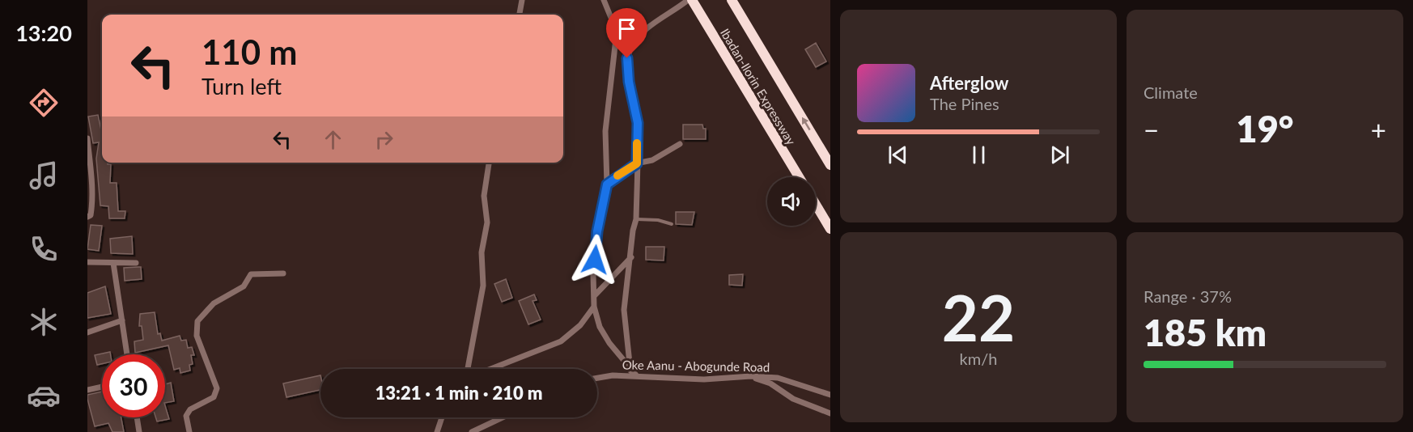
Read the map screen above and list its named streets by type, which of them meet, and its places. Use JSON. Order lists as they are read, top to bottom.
{
  "streets": {
    "highway": ["Ibadan-Ilorin Expressway"],
    "street": ["Oke Aanu - Abogunde Road"]
  },
  "page": {
    "tabs": "13:20",
    "tile": [
      "Climate",
      ["22", "km/h"],
      ["Range · 37%", "185 km"]
    ],
    "turn": ["110 m", "Turn left"],
    "song": ["Afterglow", "The Pines"],
    "heat": ["−", "19°", "+"],
    "limit": "30",
    "trip": "13:21 · 1 min · 210 m"
  }
}
